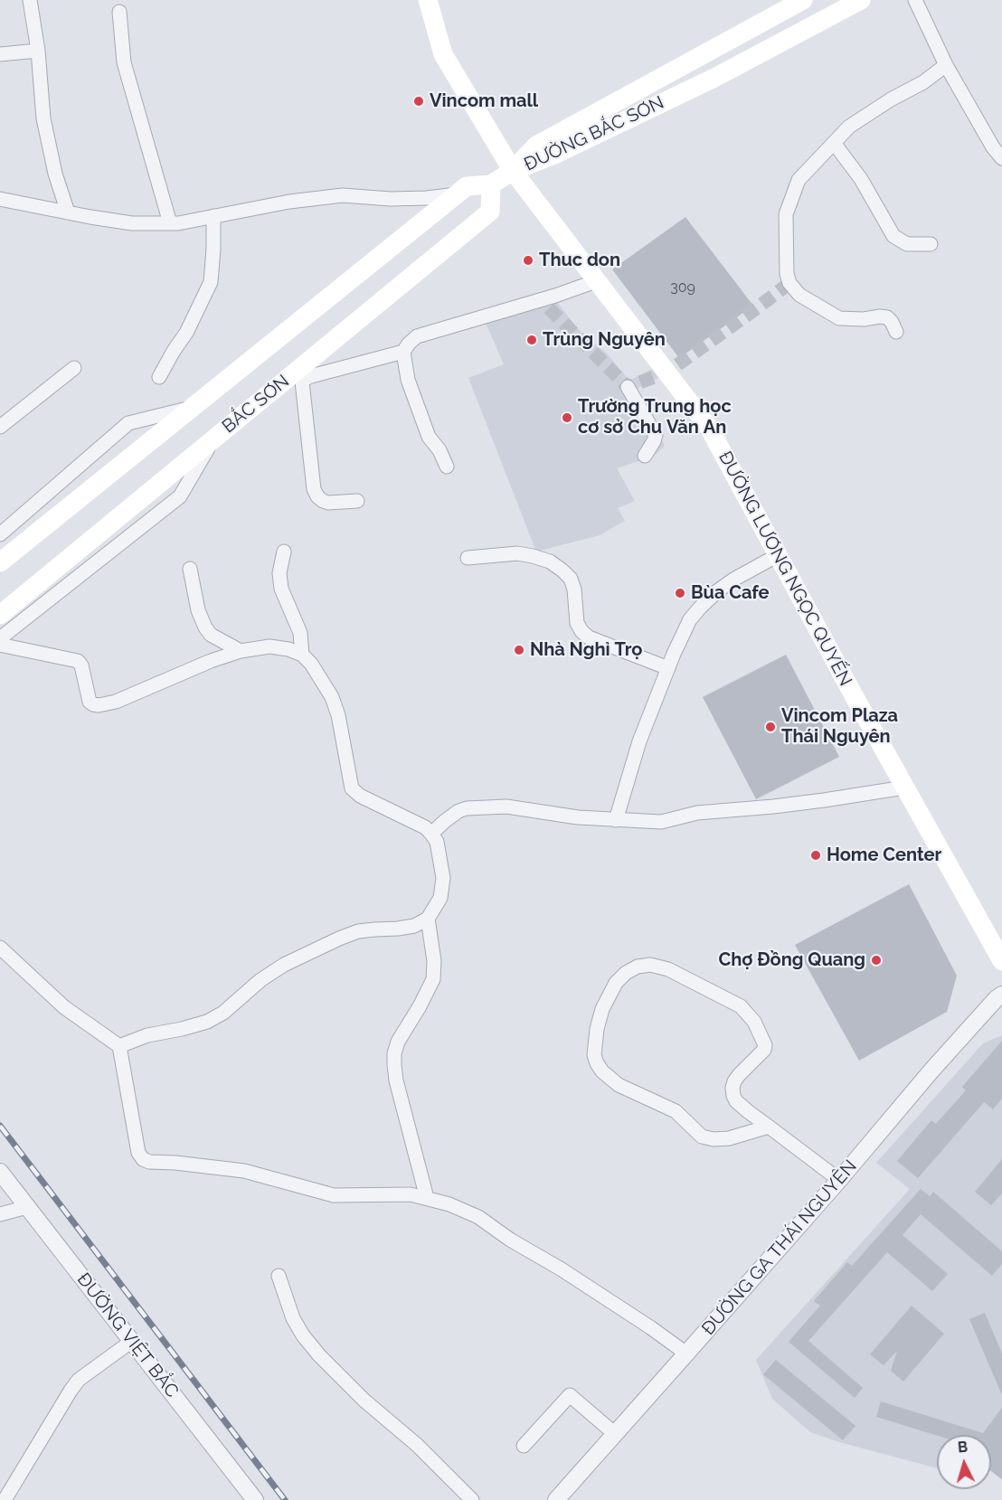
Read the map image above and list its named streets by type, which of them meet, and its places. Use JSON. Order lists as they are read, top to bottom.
{
  "streets": {
    "main road": ["ĐƯỜNG BẮC SƠN", "BẮC SƠN", "ĐƯỜNG LƯƠNG NGỌC QUYẾN"],
    "street": ["ĐƯỜNG GA THÁI NGUYÊN", "ĐƯỜNG VIỆT BẮC"]
  },
  "crossings": [
    ["ĐƯỜNG BẮC SƠN", "ĐƯỜNG LƯƠNG NGỌC QUYẾN"]
  ],
  "places": [
    "Vincom mall",
    "Thuc don",
    "Trùng Nguyên",
    "Trường Trung học cơ sở Chu Văn An",
    "Bùa Cafe",
    "Nhà Nghỉ Trọ",
    "Vincom Plaza Thái Nguyên",
    "Home Center",
    "Chợ Đồng Quang"
  ],
  "house_numbers": ["309"],
  "north": "top"
}
